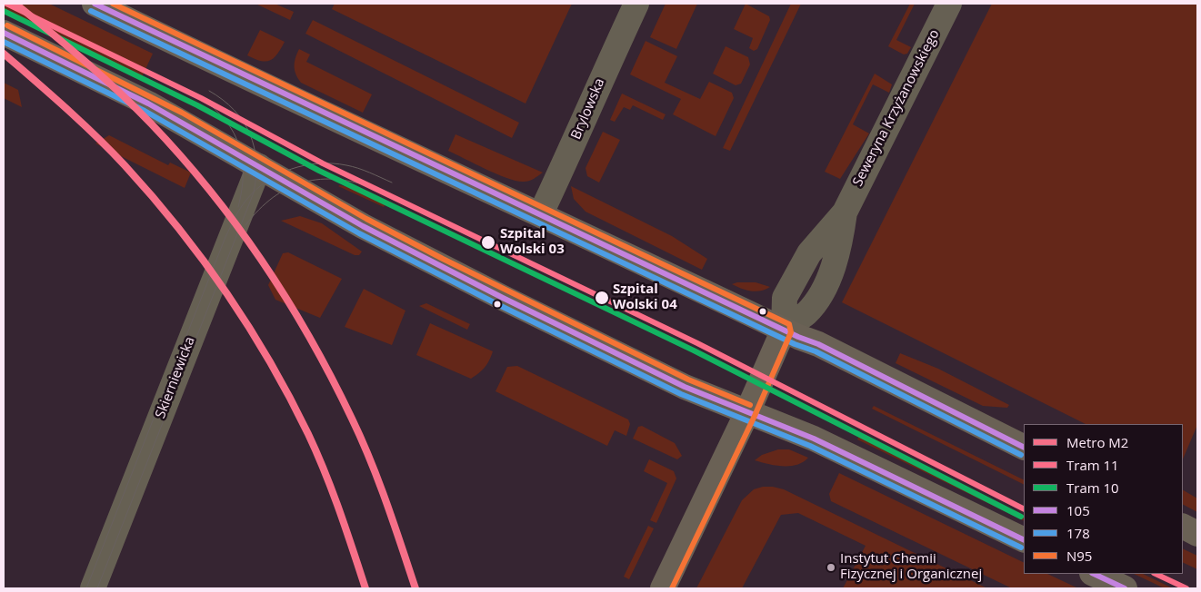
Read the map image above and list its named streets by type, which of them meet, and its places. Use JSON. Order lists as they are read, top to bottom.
{
  "streets": {
    "street": ["Seweryna Krzyżanowskiego", "Brylowska", "Skierniewicka"]
  },
  "places": ["Szpital Wolski 03", "Szpital Wolski 04", "Instytut Chemii Fizycznej i Organicznej"],
  "lines": [
    "metro line M2",
    "tram line 11",
    "transit line 105",
    "transit line N95",
    "tram line 10",
    "transit line 178"
  ],
  "legend": [
    "Metro M2",
    "Tram 11",
    "Tram 10",
    "105",
    "178",
    "N95"
  ]
}
